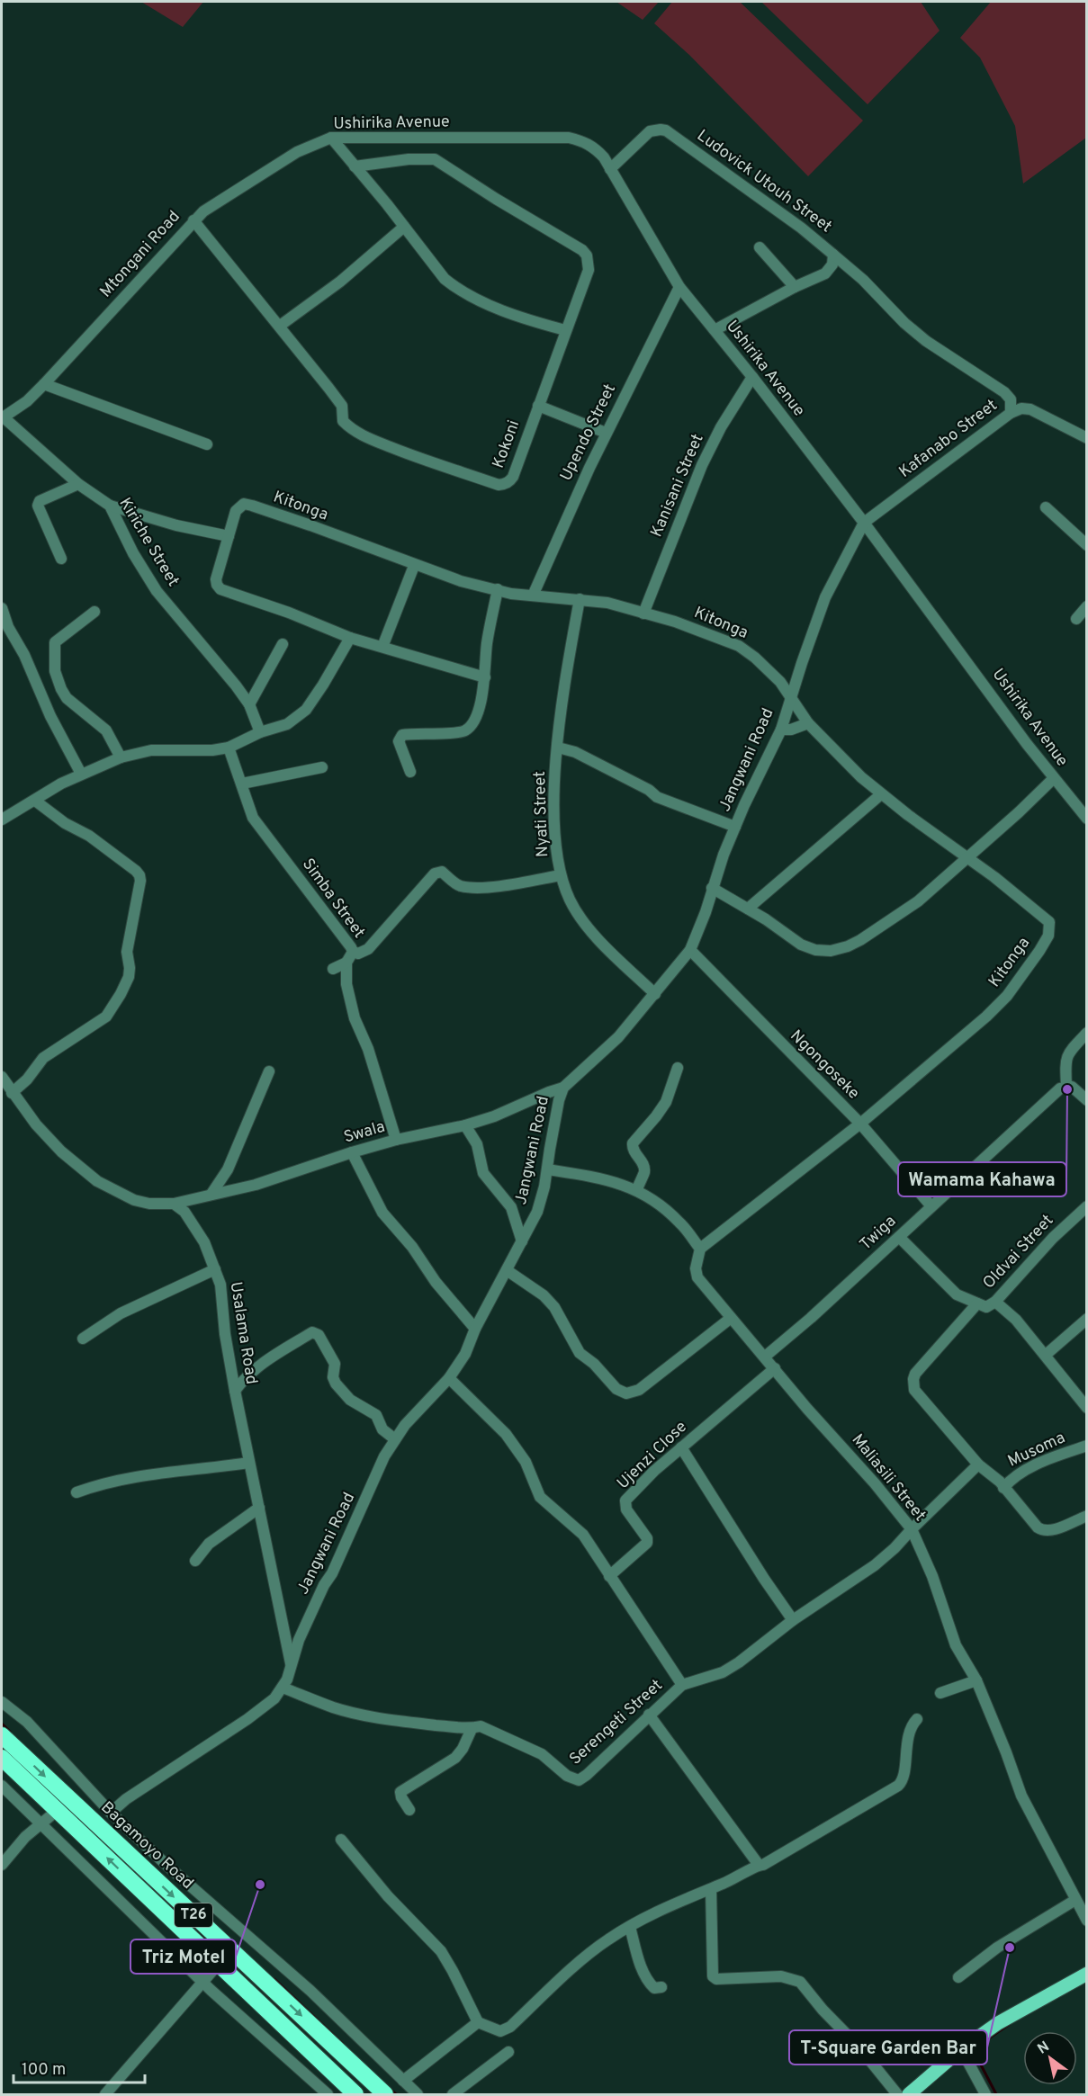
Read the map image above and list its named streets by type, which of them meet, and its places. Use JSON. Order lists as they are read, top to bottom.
{
  "streets": {
    "highway": ["Bagamoyo Road", "T26"],
    "street": [
      "Ushirika Avenue",
      "Ludovick Utouh Street",
      "Mtongani Road",
      "Upendo Street",
      "Kafanabo Street",
      "Kokoni",
      "Kanisani Street",
      "Kitonga",
      "Kiriche Street",
      "Jangwani Road",
      "Nyati Street",
      "Simba Street",
      "Ngongoseke",
      "Swala",
      "Twiga",
      "Oldvai Street",
      "Usalama Road",
      "Musoma",
      "Ujenzi Close",
      "Maliasili Street",
      "Serengeti Street"
    ]
  },
  "crossings": [
    ["Ushirika Avenue", "Ludovick Utouh Street"],
    ["Ushirika Avenue", "Mtongani Road"],
    ["Ushirika Avenue", "Upendo Street"],
    ["Ushirika Avenue", "Kafanabo Street"],
    ["Ushirika Avenue", "Kanisani Street"],
    ["Ushirika Avenue", "Jangwani Road"],
    ["Mtongani Road", "Kokoni"],
    ["Mtongani Road", "Kiriche Street"],
    ["Upendo Street", "Kitonga"],
    ["Kafanabo Street", "Jangwani Road"],
    ["Kanisani Street", "Kitonga"],
    ["Kitonga", "Jangwani Road"],
    ["Kitonga", "Nyati Street"],
    ["Kitonga", "Ngongoseke"],
    ["Kitonga", "Maliasili Street"],
    ["Jangwani Road", "Nyati Street"],
    ["Jangwani Road", "Ngongoseke"],
    ["Jangwani Road", "Swala"],
    ["Jangwani Road", "Usalama Road"],
    ["Jangwani Road", "Serengeti Street"],
    ["Simba Street", "Swala"],
    ["Ngongoseke", "Twiga"],
    ["Swala", "Usalama Road"],
    ["Twiga", "Oldvai Street"],
    ["Twiga", "Maliasili Street"],
    ["Ujenzi Close", "Maliasili Street"],
    ["Maliasili Street", "Serengeti Street"]
  ],
  "places": ["Wamama Kahawa", "Triz Motel", "T-Square Garden Bar"],
  "scale_bar": "100 m",
  "north": "top left"
}
